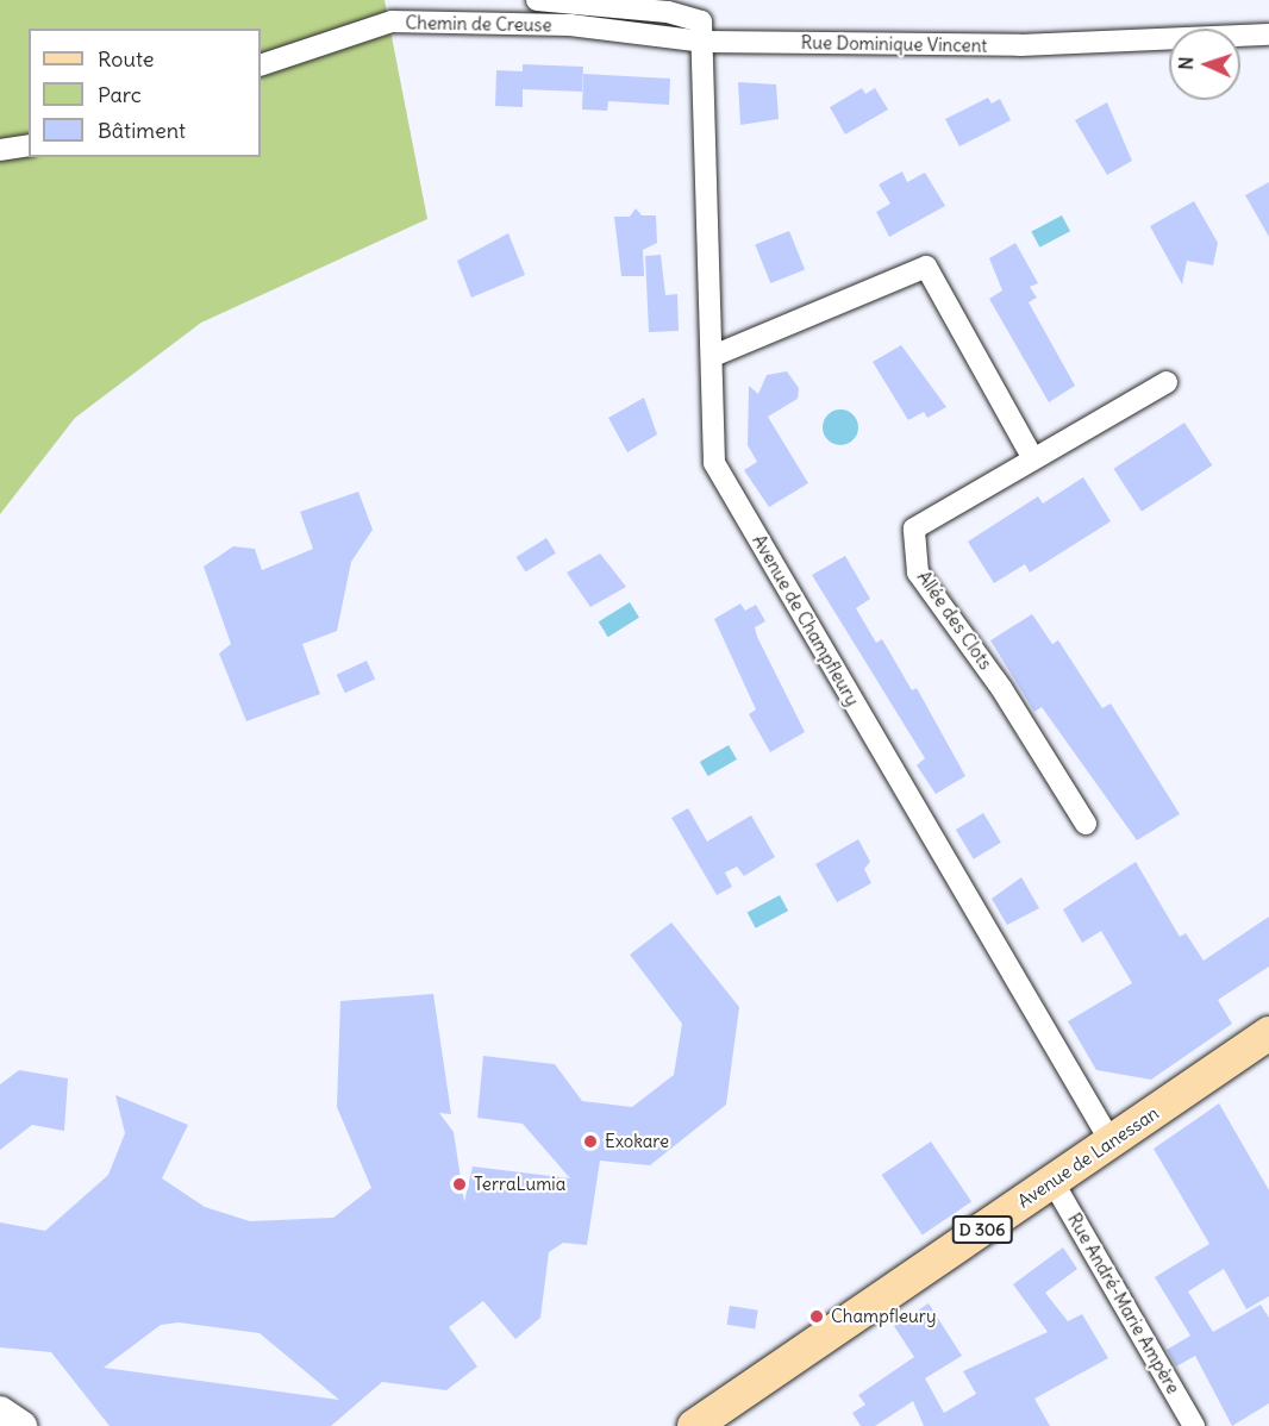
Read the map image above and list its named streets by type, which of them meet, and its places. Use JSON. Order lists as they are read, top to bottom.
{
  "streets": {
    "main road": ["Avenue de Lanessan", "D 306"],
    "street": [
      "Chemin de Creuse",
      "Rue Dominique Vincent",
      "Avenue de Champfleury",
      "Allée des Clots",
      "Rue André-Marie Ampère"
    ]
  },
  "crossings": [
    ["Chemin de Creuse", "Rue Dominique Vincent"],
    ["Chemin de Creuse", "Avenue de Champfleury"],
    ["Rue Dominique Vincent", "Avenue de Champfleury"],
    ["Avenue de Champfleury", "Avenue de Lanessan"],
    ["Avenue de Lanessan", "Rue André-Marie Ampère"]
  ],
  "places": ["Exokare", "TerraLumia", "Champfleury"],
  "legend": ["Route", "Parc", "Bâtiment"],
  "north": "left"
}
